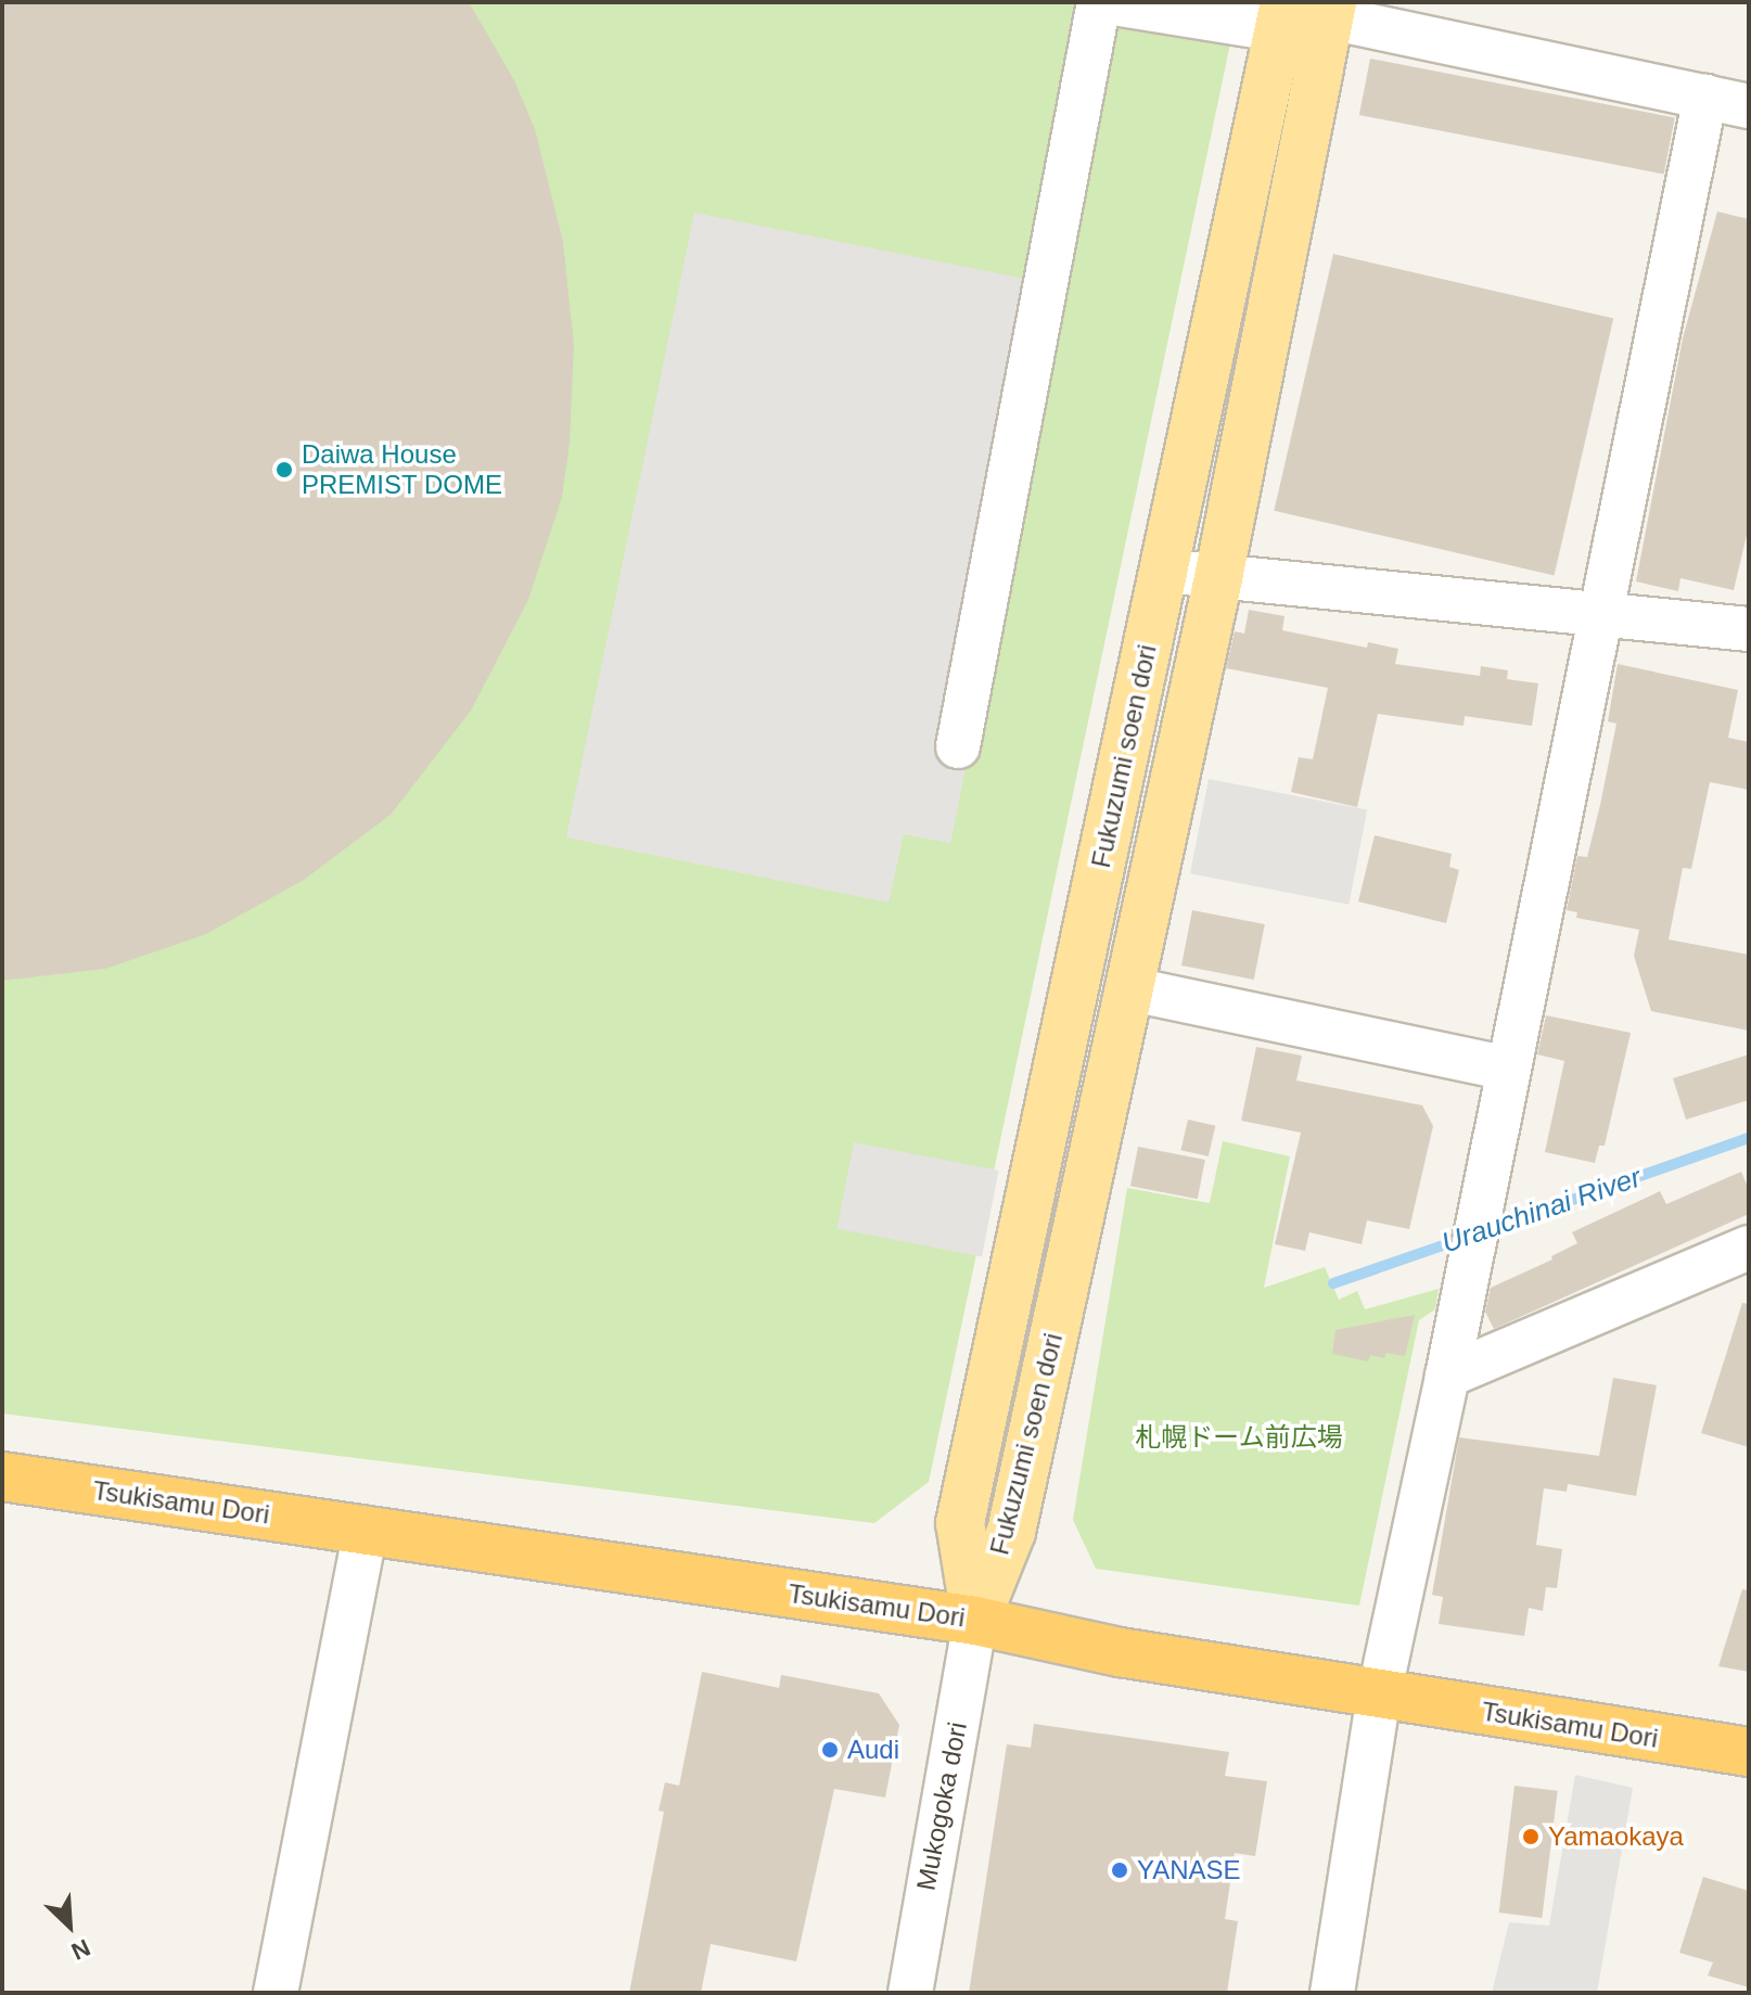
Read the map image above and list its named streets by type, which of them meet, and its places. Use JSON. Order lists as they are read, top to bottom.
{
  "streets": {
    "highway": ["Tsukisamu Dori"],
    "main road": ["Fukuzumi soen dori"],
    "street": ["Mukogoka dori"]
  },
  "crossings": [
    ["Fukuzumi soen dori", "Tsukisamu Dori"],
    ["Fukuzumi soen dori", "Mukogoka dori"],
    ["Tsukisamu Dori", "Mukogoka dori"]
  ],
  "water": ["Urauchinai River"],
  "parks": ["札幌ドーム前広場"],
  "places": [
    "Daiwa House PREMIST DOME",
    "Audi",
    "Yamaokaya",
    "YANASE"
  ],
  "north": "bottom right"
}
